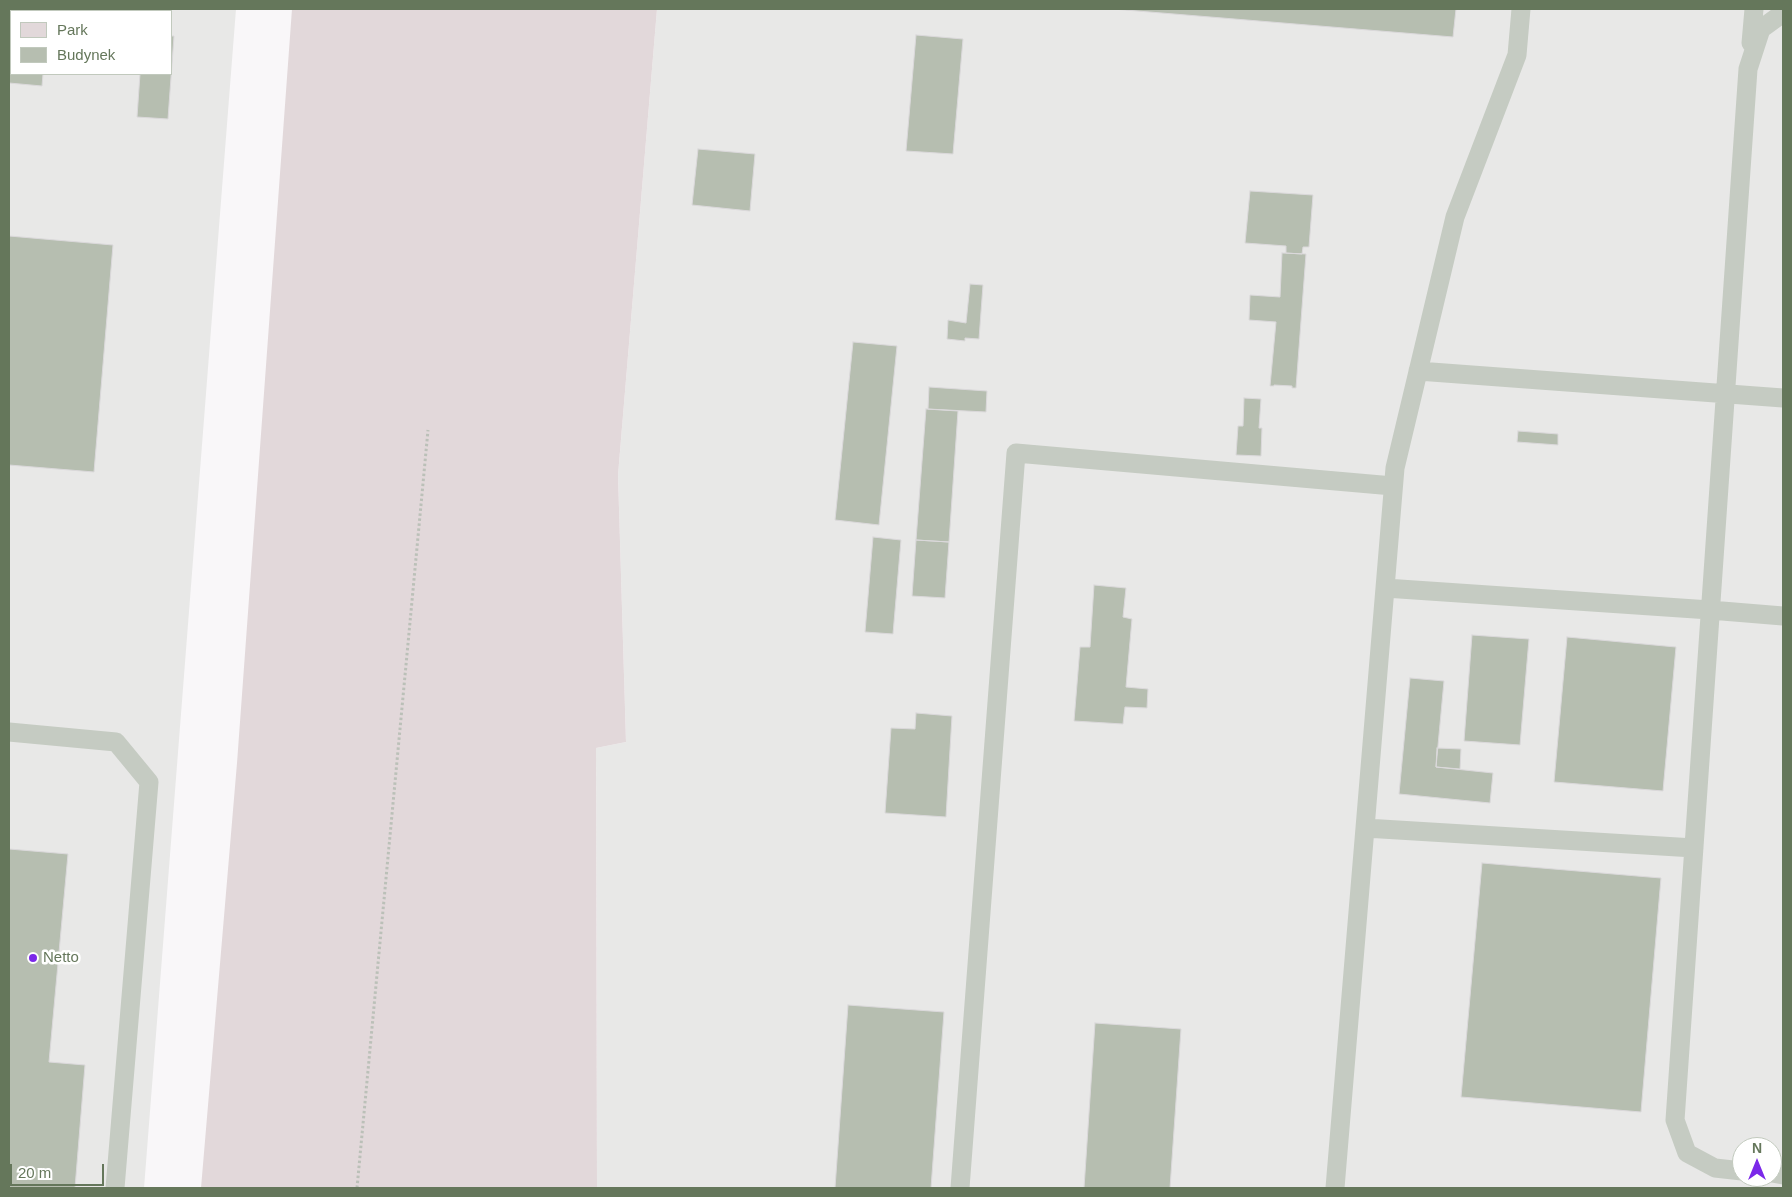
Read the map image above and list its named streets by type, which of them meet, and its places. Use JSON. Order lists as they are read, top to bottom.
{
  "places": ["Netto"],
  "legend": ["Park", "Budynek"],
  "scale_bar": "20 m",
  "north": "top"
}
